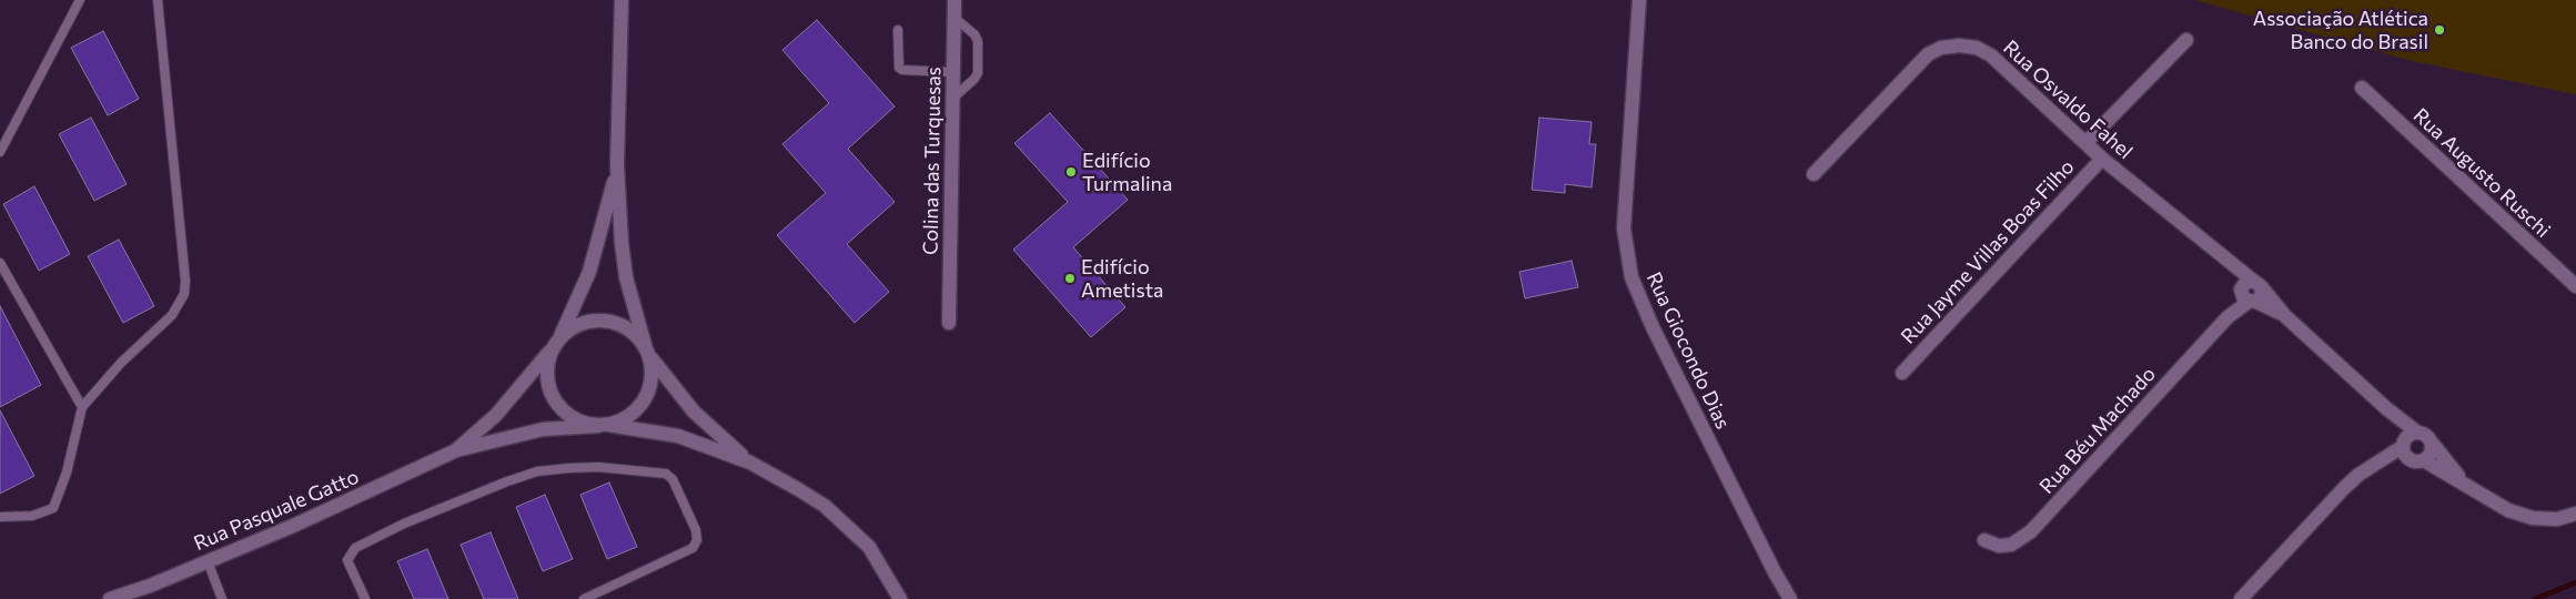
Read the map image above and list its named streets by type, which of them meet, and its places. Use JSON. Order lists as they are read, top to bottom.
{
  "streets": {
    "street": [
      "Rua Osvaldo Fahel",
      "Colina das Turquesas",
      "Rua Augusto Ruschi",
      "Rua Jayme Villas Boas Filho",
      "Rua Giocondo Dias",
      "Rua Béu Machado",
      "Rua Pasquale Gatto"
    ]
  },
  "crossings": [
    ["Rua Osvaldo Fahel", "Rua Jayme Villas Boas Filho"],
    ["Rua Osvaldo Fahel", "Rua Béu Machado"]
  ],
  "places": ["Associação Atlética Banco do Brasil", "Edifício Turmalina", "Edifício Ametista"]
}
